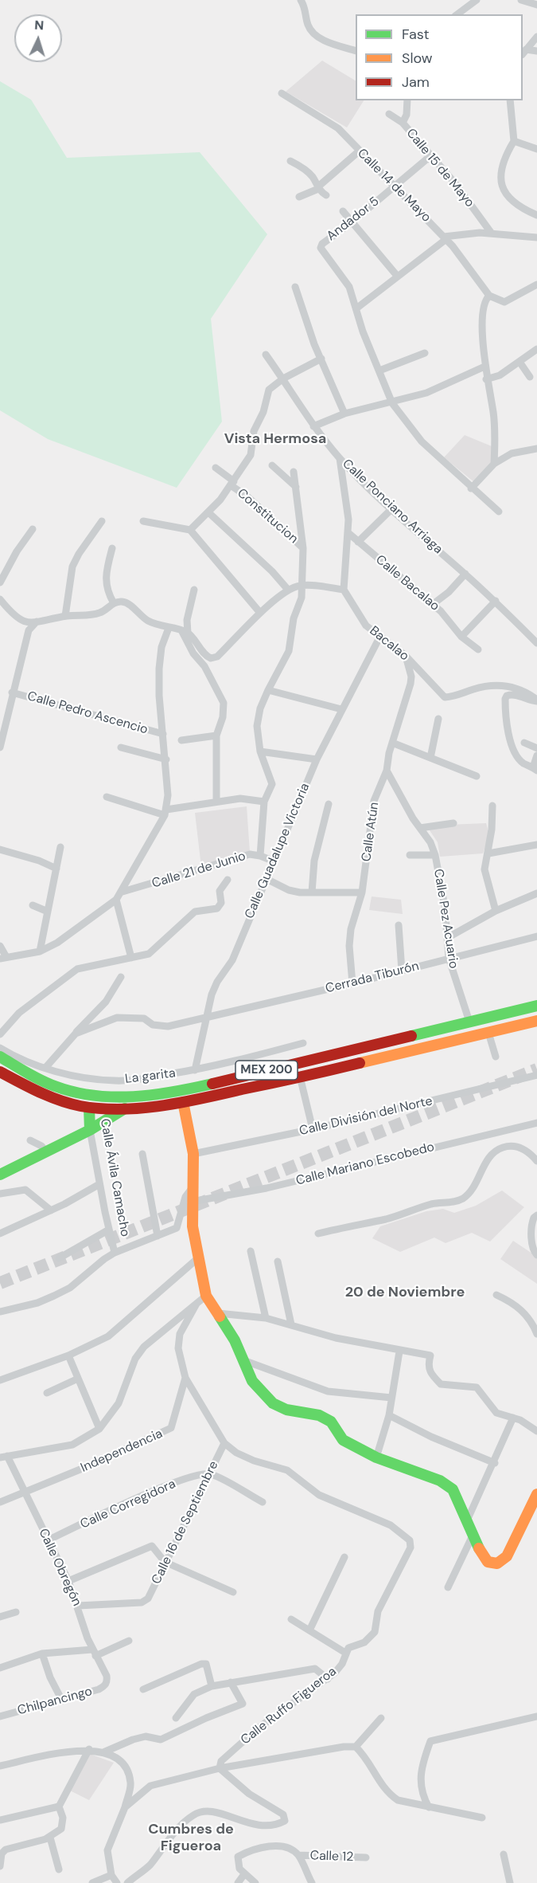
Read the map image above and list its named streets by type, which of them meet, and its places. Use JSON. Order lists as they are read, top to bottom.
{
  "streets": {
    "main road": ["MEX 200", "Calle Ávila Camacho"],
    "street": [
      "Calle 15 de Mayo",
      "Calle 14 de Mayo",
      "Andador 5",
      "Calle Ponciano Arriaga",
      "Constitucion",
      "Calle Bacalao",
      "Bacalao",
      "Calle Pedro Ascencio",
      "Calle Atún",
      "Calle Guadalupe Victoria",
      "Calle 21 de Junio",
      "Calle Pez Acuario",
      "Cerrada Tiburón",
      "La garita",
      "Calle División del Norte",
      "Calle Mariano Escobedo",
      "Independencia",
      "Calle Corregidora",
      "Calle 16 de Septiembre",
      "Calle Obregón",
      "Chilpancingo",
      "Calle Ruffo Figueroa",
      "Calle 12"
    ]
  },
  "crossings": [
    ["Calle 15 de Mayo", "Andador 5"],
    ["Calle 14 de Mayo", "Andador 5"],
    ["Bacalao", "Calle Atún"],
    ["Bacalao", "Calle Guadalupe Victoria"],
    ["Calle Atún", "Calle Pez Acuario"],
    ["Calle Atún", "Cerrada Tiburón"],
    ["Calle Guadalupe Victoria", "Calle 21 de Junio"],
    ["Calle Guadalupe Victoria", "Cerrada Tiburón"],
    ["Calle Guadalupe Victoria", "La garita"],
    ["Calle Pez Acuario", "Cerrada Tiburón"],
    ["Calle Pez Acuario", "MEX 200"],
    ["MEX 200", "Calle Ávila Camacho"],
    ["Independencia", "Calle Obregón"],
    ["Calle Corregidora", "Calle 16 de Septiembre"],
    ["Calle Corregidora", "Calle Obregón"],
    ["Calle 16 de Septiembre", "Calle Obregón"],
    ["Calle Obregón", "Chilpancingo"]
  ],
  "districts": ["Vista Hermosa", "20 de Noviembre", "Cumbres de Figueroa"],
  "legend": ["Fast", "Slow", "Jam"],
  "north": "top"
}
